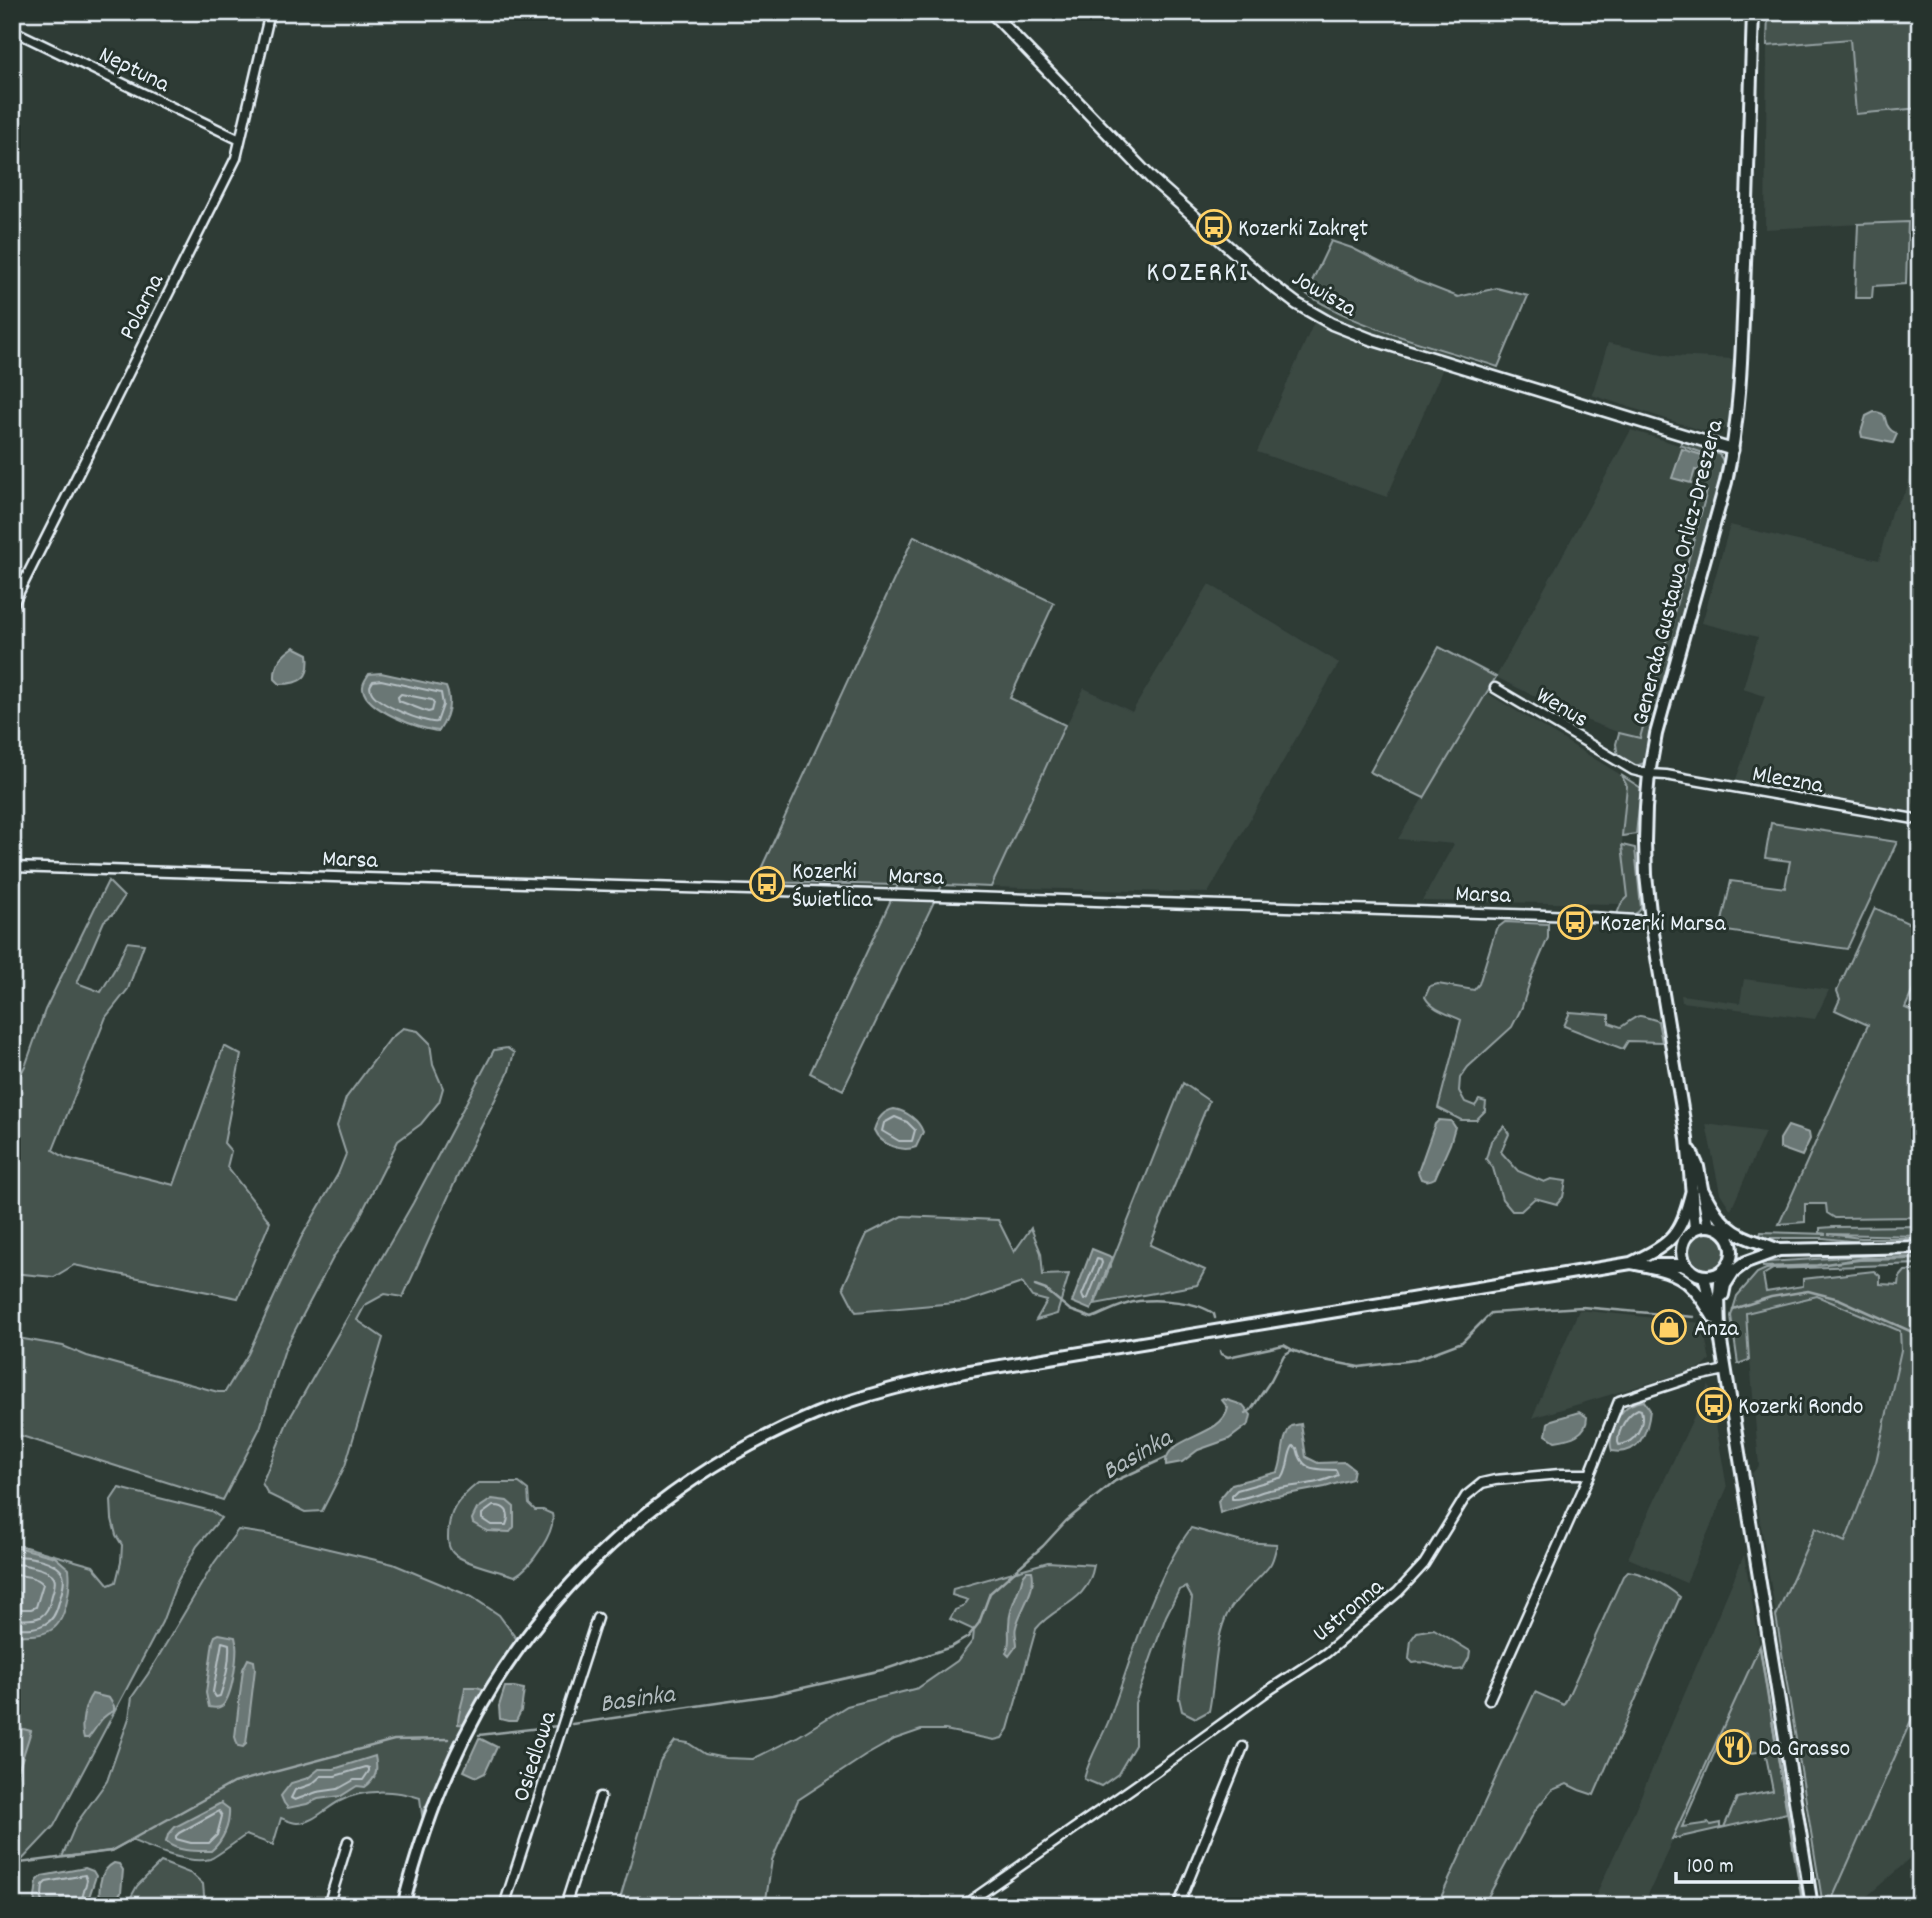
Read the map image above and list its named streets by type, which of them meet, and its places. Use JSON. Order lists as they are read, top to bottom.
{
  "streets": {
    "main road": ["Generała Gustawa Orlicz-Dreszera"],
    "street": [
      "Neptuna",
      "Jowisza",
      "Polarna",
      "Wenus",
      "Mleczna",
      "Marsa",
      "Ustronna",
      "Osiedlowa"
    ]
  },
  "crossings": [
    ["Neptuna", "Polarna"],
    ["Jowisza", "Generała Gustawa Orlicz-Dreszera"],
    ["Generała Gustawa Orlicz-Dreszera", "Wenus"],
    ["Generała Gustawa Orlicz-Dreszera", "Mleczna"],
    ["Generała Gustawa Orlicz-Dreszera", "Marsa"],
    ["Wenus", "Mleczna"]
  ],
  "districts": ["KOZERKI"],
  "water": ["Basinka"],
  "places": {
    "bus stop": [
      "Kozerki Zakręt",
      "Kozerki Świetlica",
      "Kozerki Marsa",
      "Kozerki Rondo"
    ],
    "shop": ["Anza"],
    "restaurant": ["Da Grasso"]
  },
  "scale_bar": "100 m"
}
